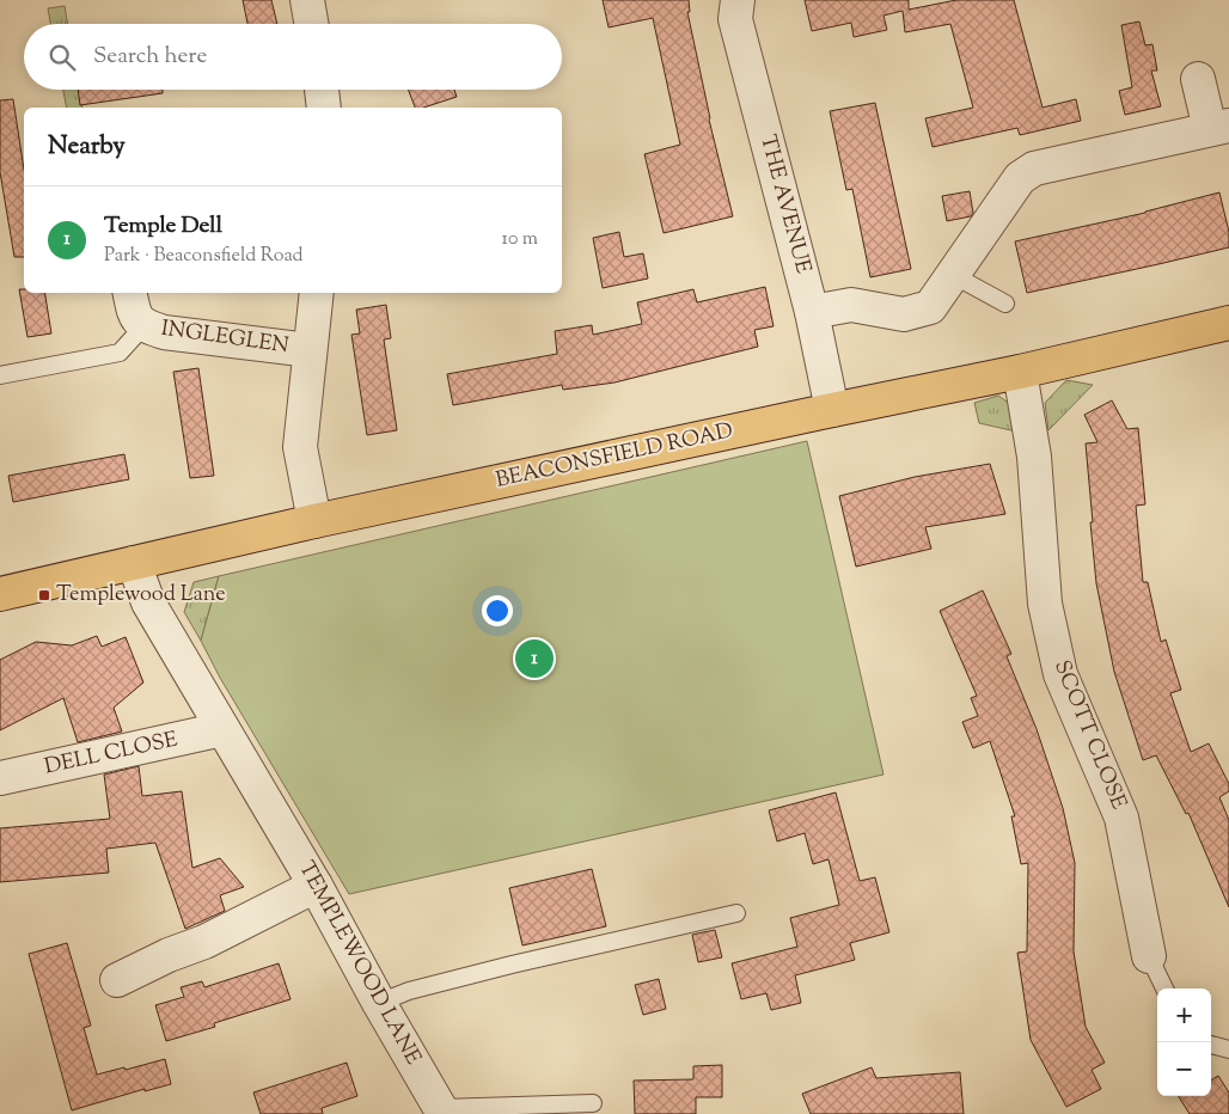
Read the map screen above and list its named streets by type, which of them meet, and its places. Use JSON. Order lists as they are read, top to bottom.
{
  "streets": {
    "main road": ["BEACONSFIELD ROAD"],
    "street": [
      "THE AVENUE",
      "INGLEGLEN",
      "SCOTT CLOSE",
      "DELL CLOSE",
      "TEMPLEWOOD LANE"
    ]
  },
  "crossings": [
    ["THE AVENUE", "BEACONSFIELD ROAD"],
    ["INGLEGLEN", "BEACONSFIELD ROAD"],
    ["BEACONSFIELD ROAD", "SCOTT CLOSE"],
    ["BEACONSFIELD ROAD", "TEMPLEWOOD LANE"],
    ["DELL CLOSE", "TEMPLEWOOD LANE"]
  ],
  "places": {
    "transit": ["Templewood Lane"]
  },
  "page": {
    "search": "Search here",
    "heading": "Nearby",
    "list": [
      {
        "mark": "1",
        "name": "Temple Dell",
        "note": "Park · Beaconsfield Road",
        "value": "10 m"
      }
    ],
    "pins": "1",
    "map_buttons": ["+", "−"]
  }
}
